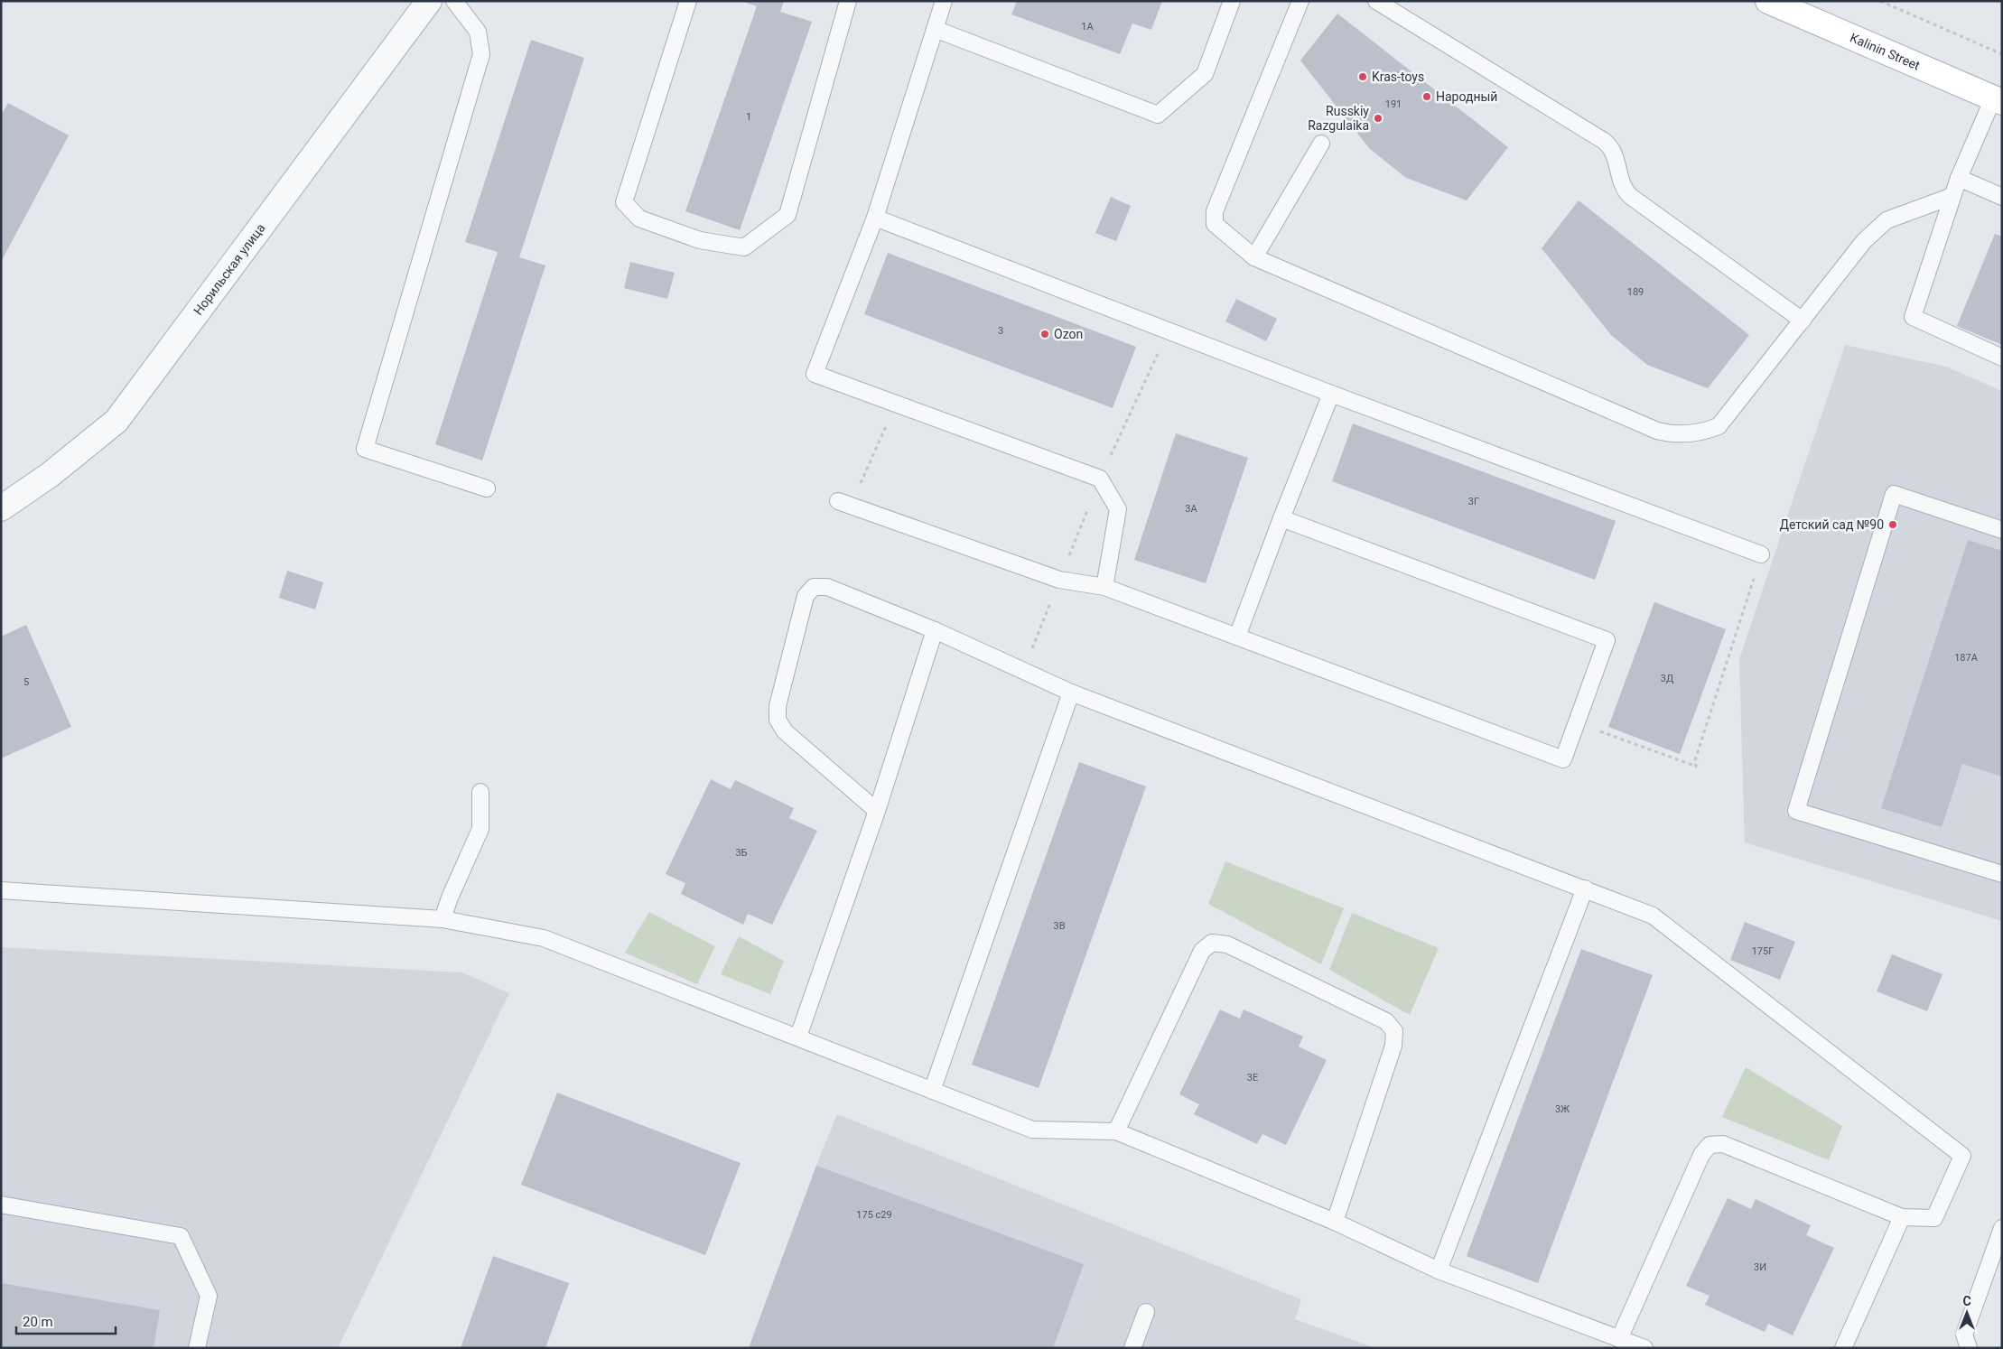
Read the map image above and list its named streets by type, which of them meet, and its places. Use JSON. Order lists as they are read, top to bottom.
{
  "streets": {
    "main road": ["Kalinin Street"],
    "street": ["Норильская улица"]
  },
  "places": [
    "Kras-toys",
    "Народный",
    "Russkiy Razgulaika",
    "Ozon",
    "Детский сад №90"
  ],
  "house_numbers": [
    "1А",
    "191",
    "1",
    "189",
    "3",
    "3Г",
    "3А",
    "187А",
    "3Д",
    "5",
    "3Б",
    "3В",
    "175Г",
    "3Е",
    "3Ж",
    "175 с29",
    "3И"
  ],
  "scale_bar": "20 m",
  "north": "top"
}
